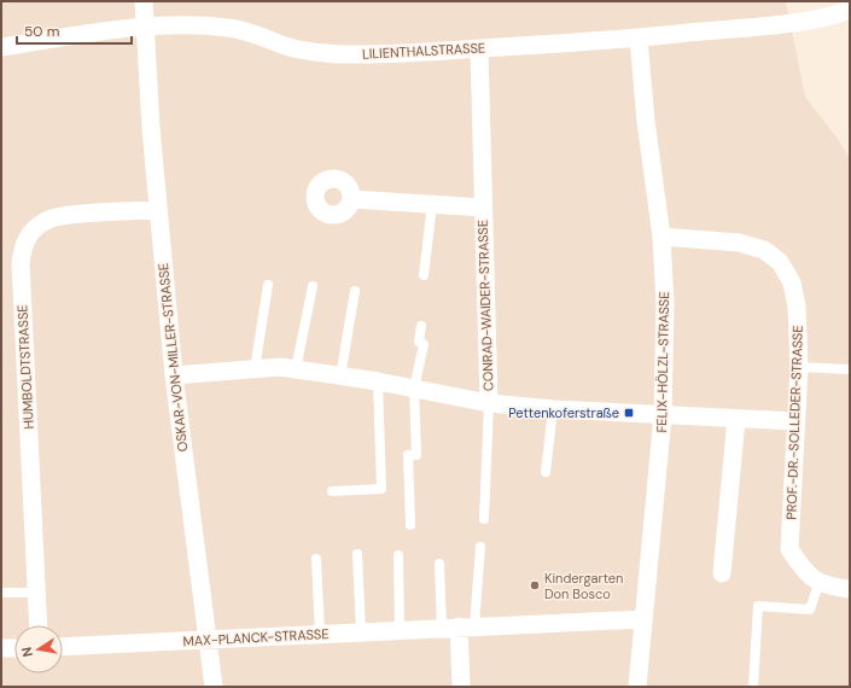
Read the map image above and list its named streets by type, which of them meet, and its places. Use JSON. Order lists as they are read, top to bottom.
{
  "streets": {
    "street": [
      "LILIENTHALSTRASSE",
      "CONRAD-WAIDER-STRASSE",
      "OSKAR-VON-MILLER-STRASSE",
      "FELIX-HÖLZL-STRASSE",
      "HUMBOLDTSTRASSE",
      "PROF.-DR.-SOLLEDER-STRASSE",
      "MAX-PLANCK-STRASSE"
    ]
  },
  "crossings": [
    ["LILIENTHALSTRASSE", "CONRAD-WAIDER-STRASSE"],
    ["LILIENTHALSTRASSE", "OSKAR-VON-MILLER-STRASSE"],
    ["LILIENTHALSTRASSE", "FELIX-HÖLZL-STRASSE"],
    ["OSKAR-VON-MILLER-STRASSE", "HUMBOLDTSTRASSE"],
    ["OSKAR-VON-MILLER-STRASSE", "MAX-PLANCK-STRASSE"],
    ["FELIX-HÖLZL-STRASSE", "PROF.-DR.-SOLLEDER-STRASSE"],
    ["FELIX-HÖLZL-STRASSE", "MAX-PLANCK-STRASSE"]
  ],
  "places": {
    "transit": ["Pettenkoferstraße"],
    "other": ["Kindergarten Don Bosco"]
  },
  "scale_bar": "50 m",
  "north": "left"
}
